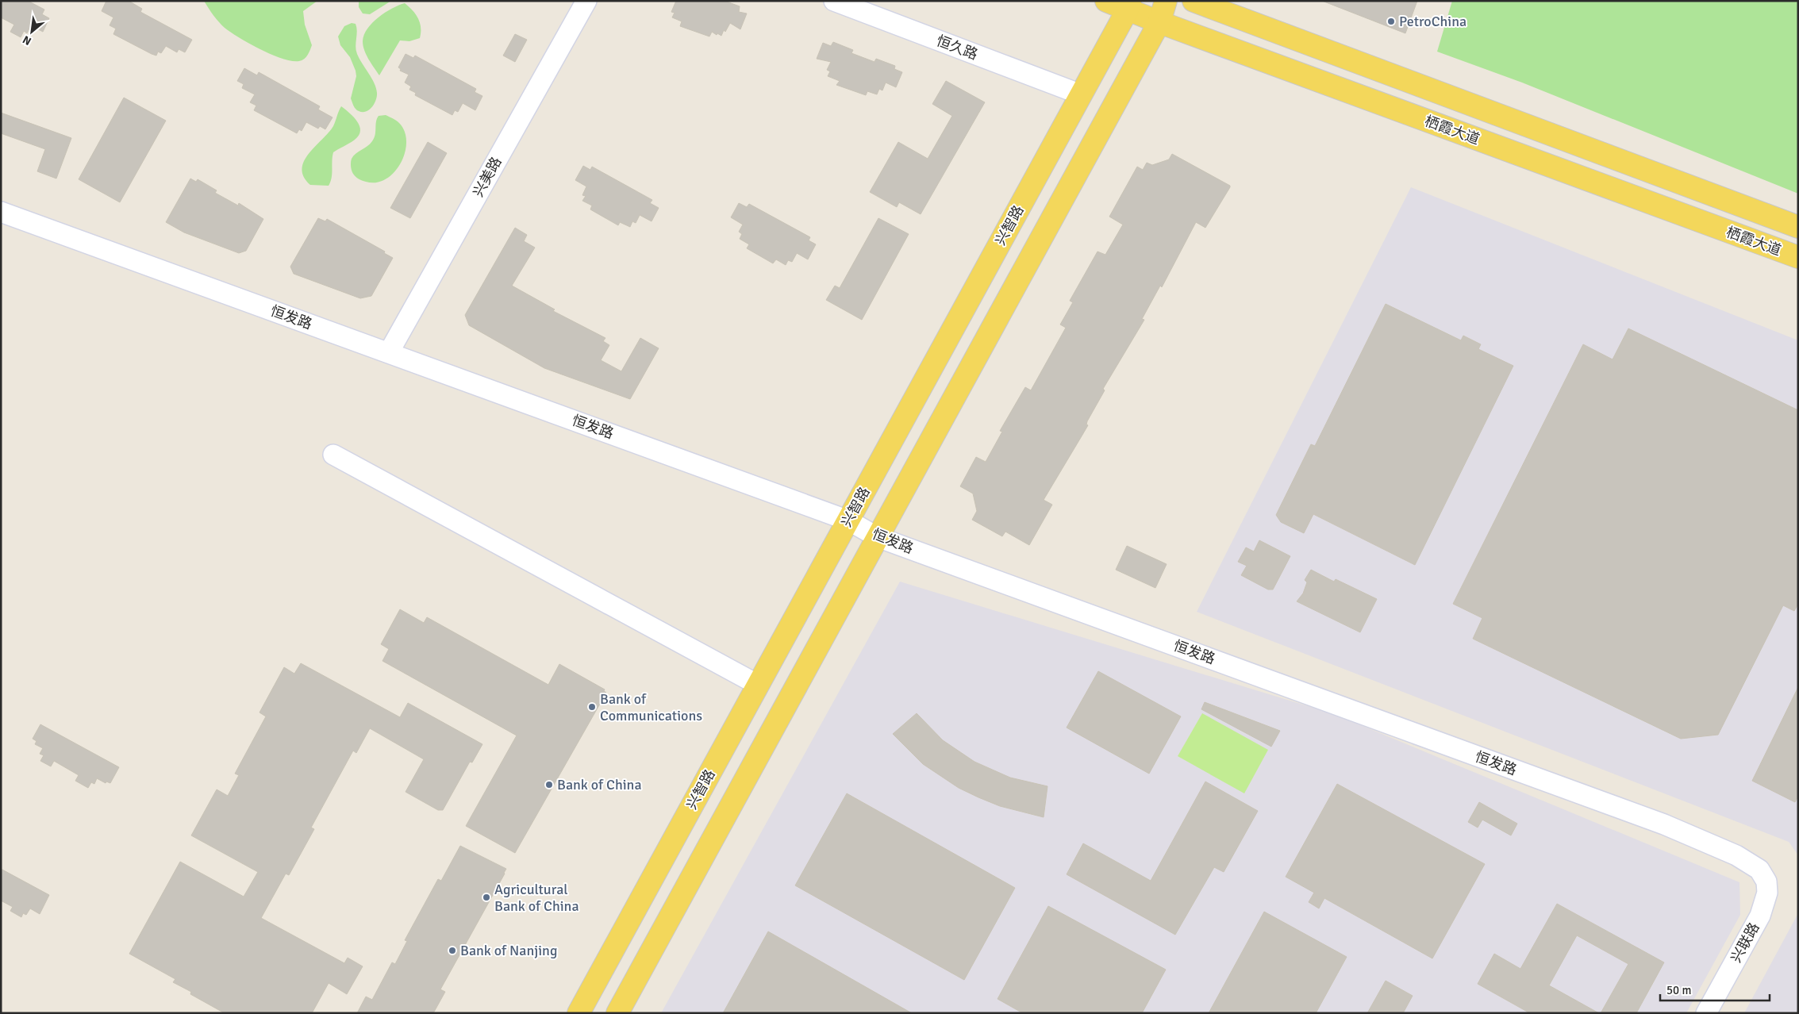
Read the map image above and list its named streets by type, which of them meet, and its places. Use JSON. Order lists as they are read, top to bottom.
{
  "streets": {
    "main road": ["栖霞大道", "兴智路"],
    "street": [
      "恒久路",
      "兴美路",
      "恒发路",
      "兴联路"
    ]
  },
  "crossings": [
    ["恒久路", "兴智路"],
    ["栖霞大道", "兴智路"],
    ["兴美路", "恒发路"],
    ["兴智路", "恒发路"],
    ["恒发路", "兴联路"]
  ],
  "places": [
    "PetroChina",
    "Bank of Communications",
    "Bank of China",
    "Agricultural Bank of China",
    "Bank of Nanjing"
  ],
  "scale_bar": "50 m",
  "north": "bottom left"
}
